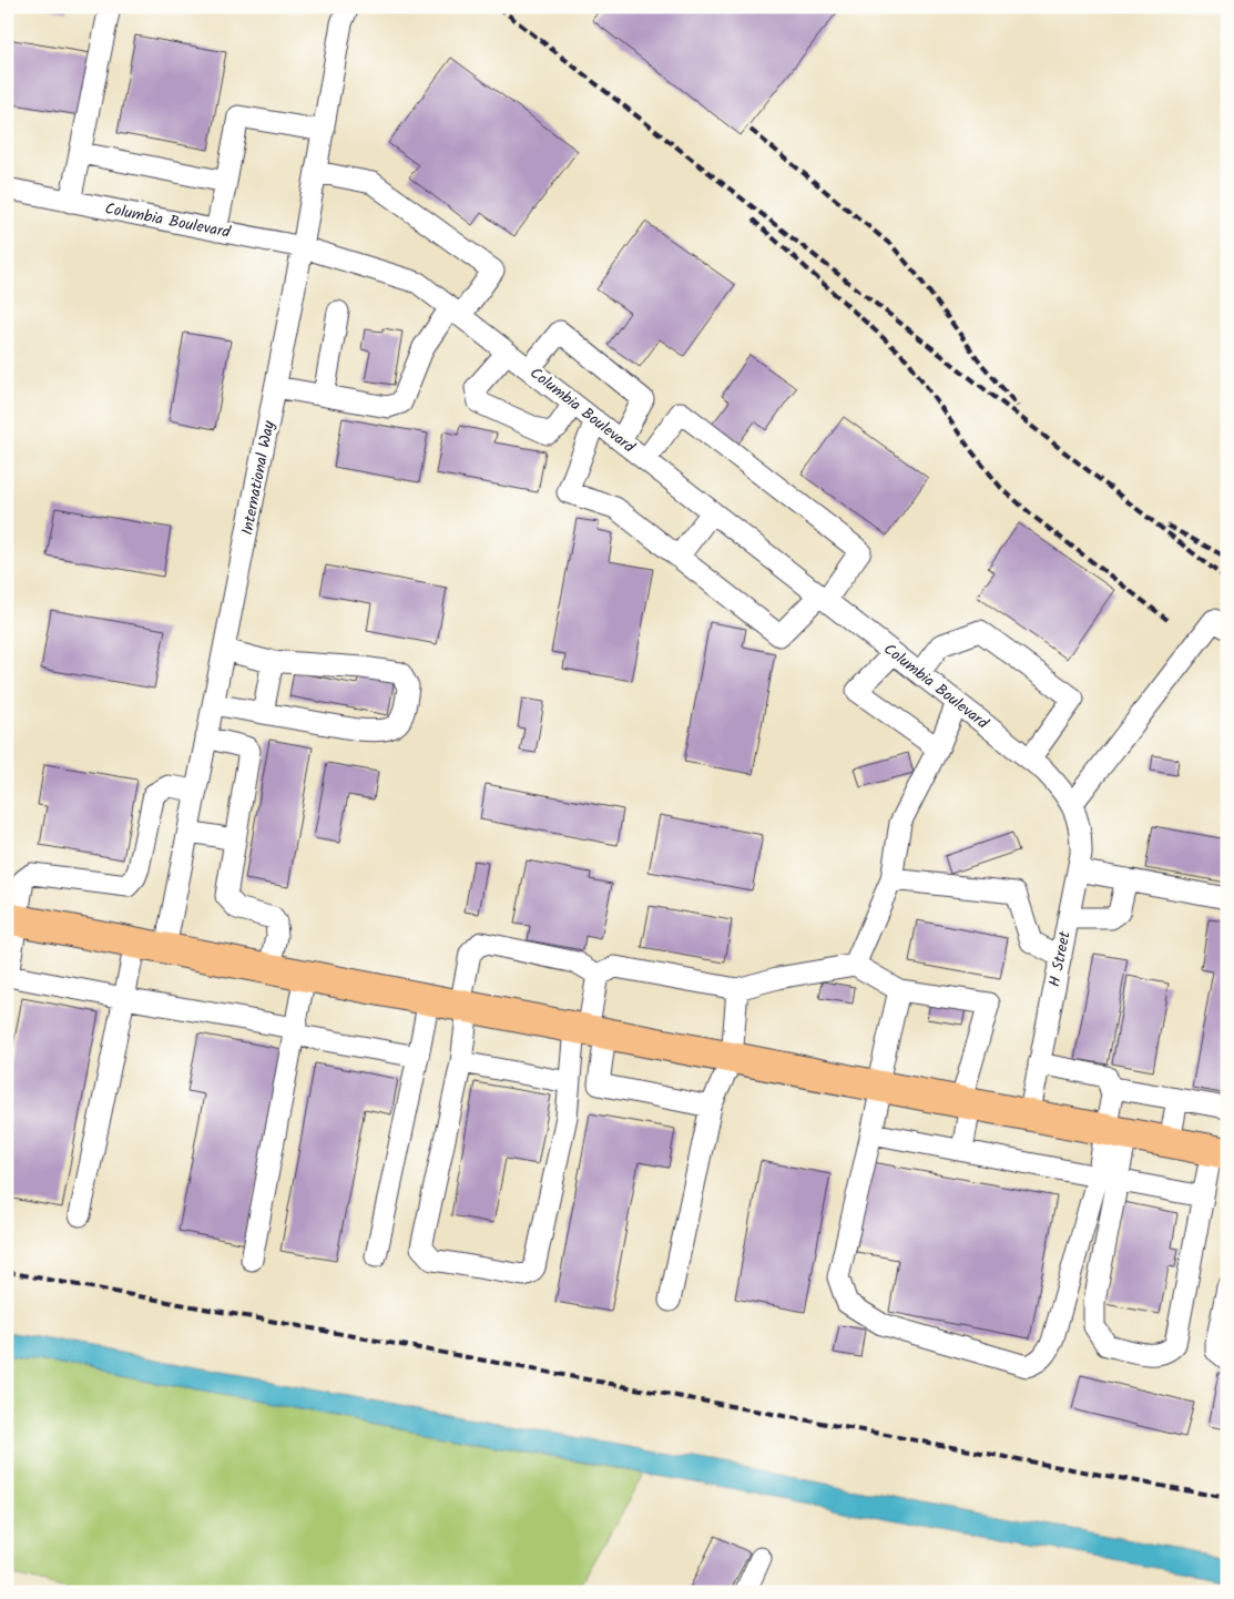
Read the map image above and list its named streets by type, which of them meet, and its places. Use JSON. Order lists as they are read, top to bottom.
{
  "streets": {
    "street": ["Columbia Boulevard", "International Way", "H Street"]
  },
  "crossings": [
    ["Columbia Boulevard", "International Way"],
    ["Columbia Boulevard", "H Street"]
  ]
}
